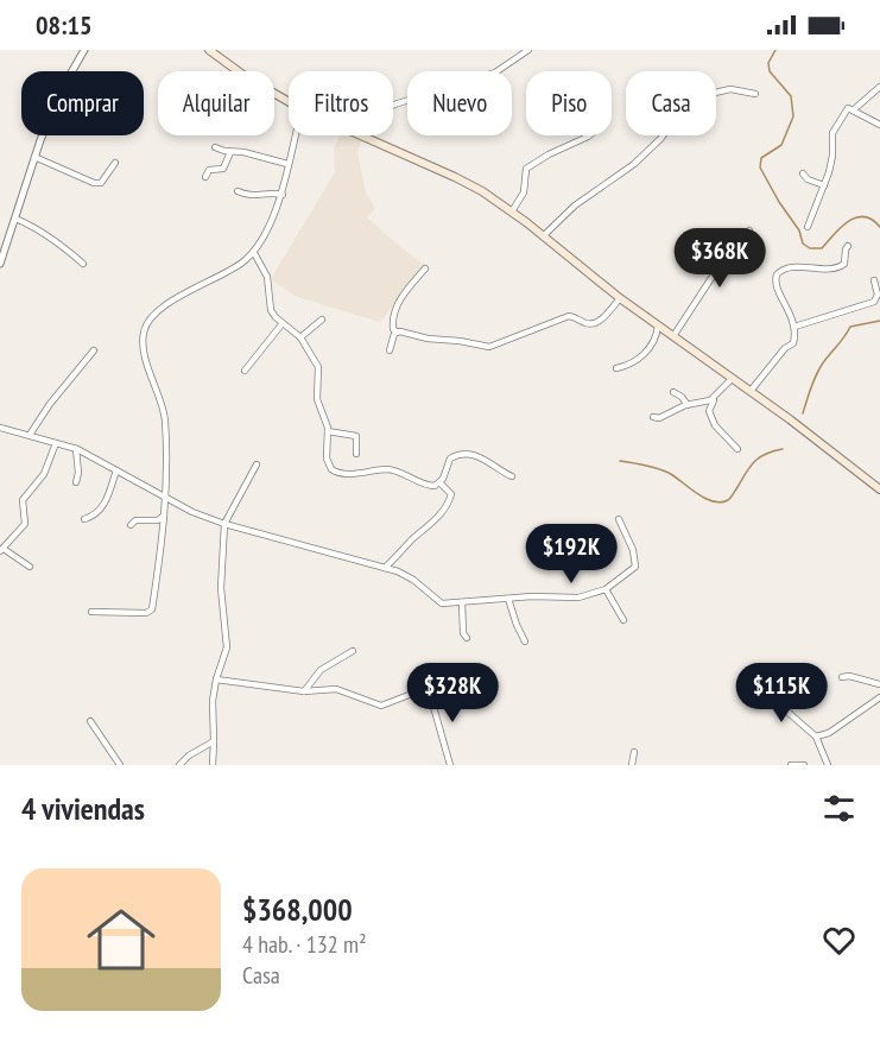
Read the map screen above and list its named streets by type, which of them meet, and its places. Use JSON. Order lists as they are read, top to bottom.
{
  "page": {
    "status": "08:15",
    "chip": [
      "Comprar",
      "Alquilar",
      "Filtros",
      "Nuevo",
      "Piso",
      "Casa"
    ],
    "price": [
      "$368K",
      "$192K",
      "$328K",
      "$115K"
    ],
    "heading": "4 viviendas",
    "list": [
      {
        "name": "$368,000",
        "note": "4 hab. · 132 m² · Casa"
      }
    ]
  }
}
